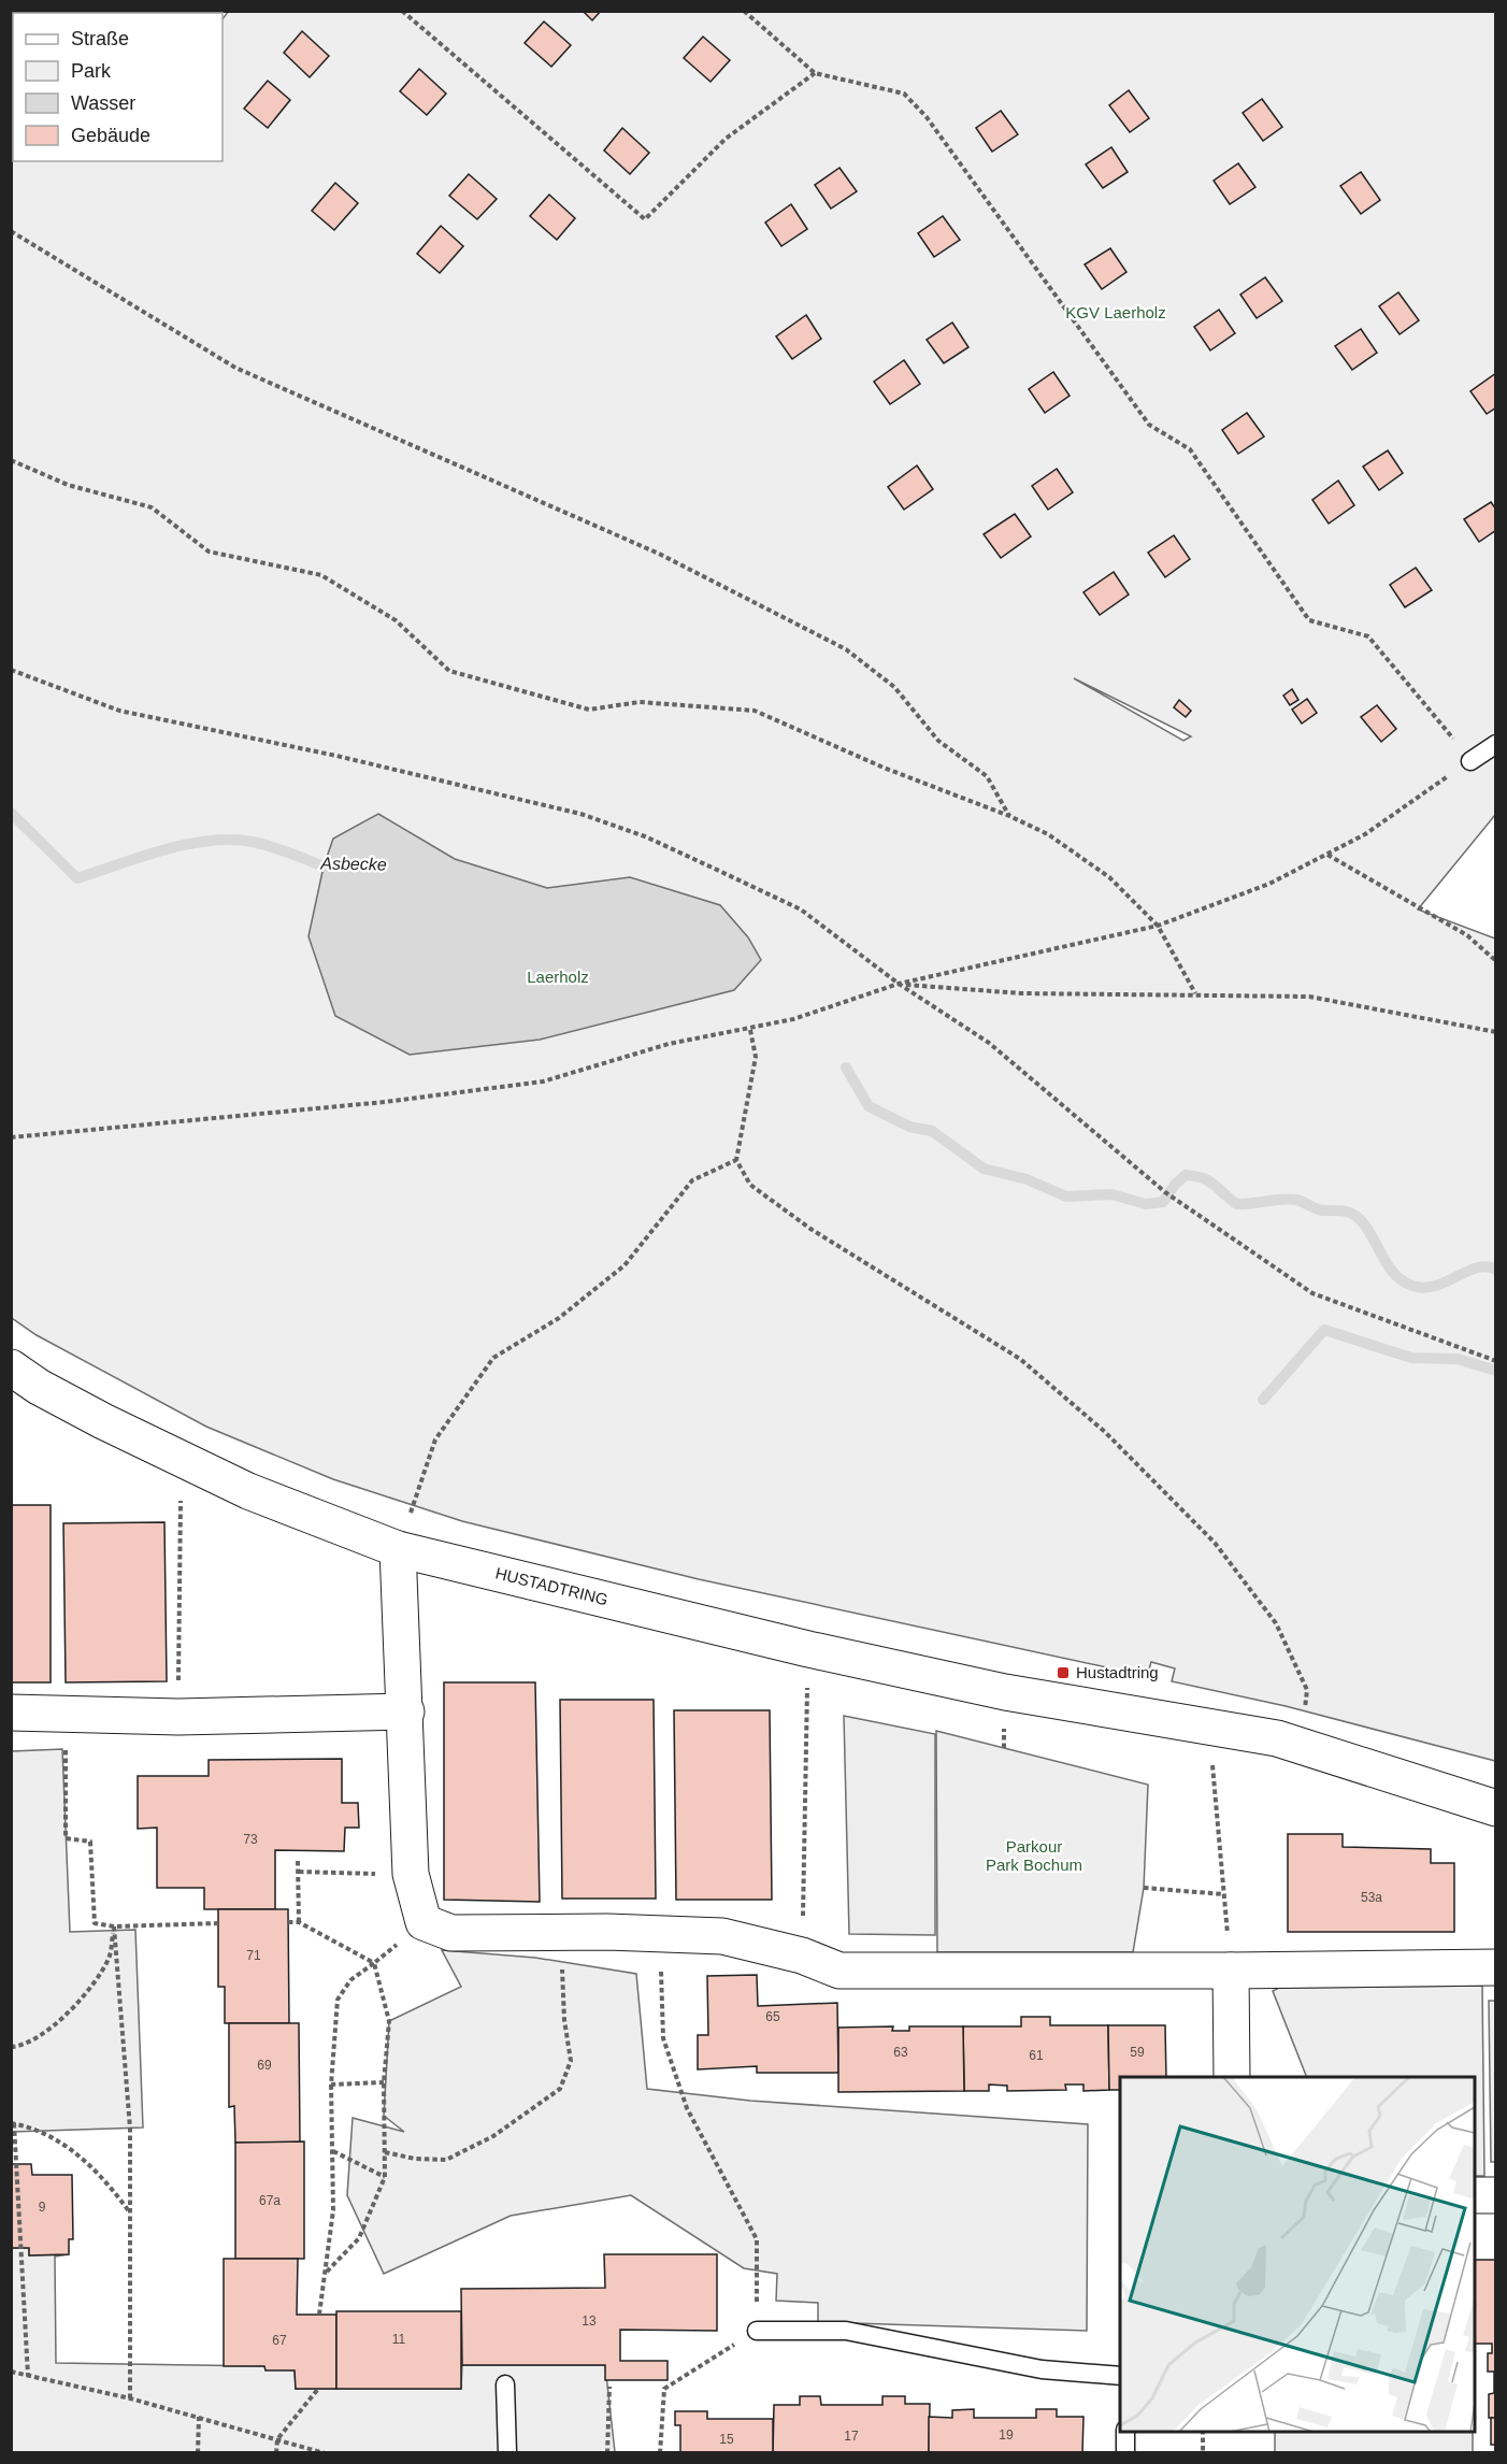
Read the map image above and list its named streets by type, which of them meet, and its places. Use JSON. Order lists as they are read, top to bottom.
{
  "streets": {
    "street": ["HUSTADTRING"]
  },
  "water": ["Asbecke"],
  "parks": ["KGV Laerholz", "Laerholz", "Parkour Park Bochum"],
  "places": {
    "transit": ["Hustadtring"]
  },
  "house_numbers": [
    "73",
    "53a",
    "71",
    "65",
    "63",
    "59",
    "61",
    "69",
    "67a",
    "9",
    "13",
    "11",
    "67",
    "19",
    "17",
    "15"
  ],
  "legend": [
    "Straße",
    "Park",
    "Wasser",
    "Gebäude"
  ]
}
